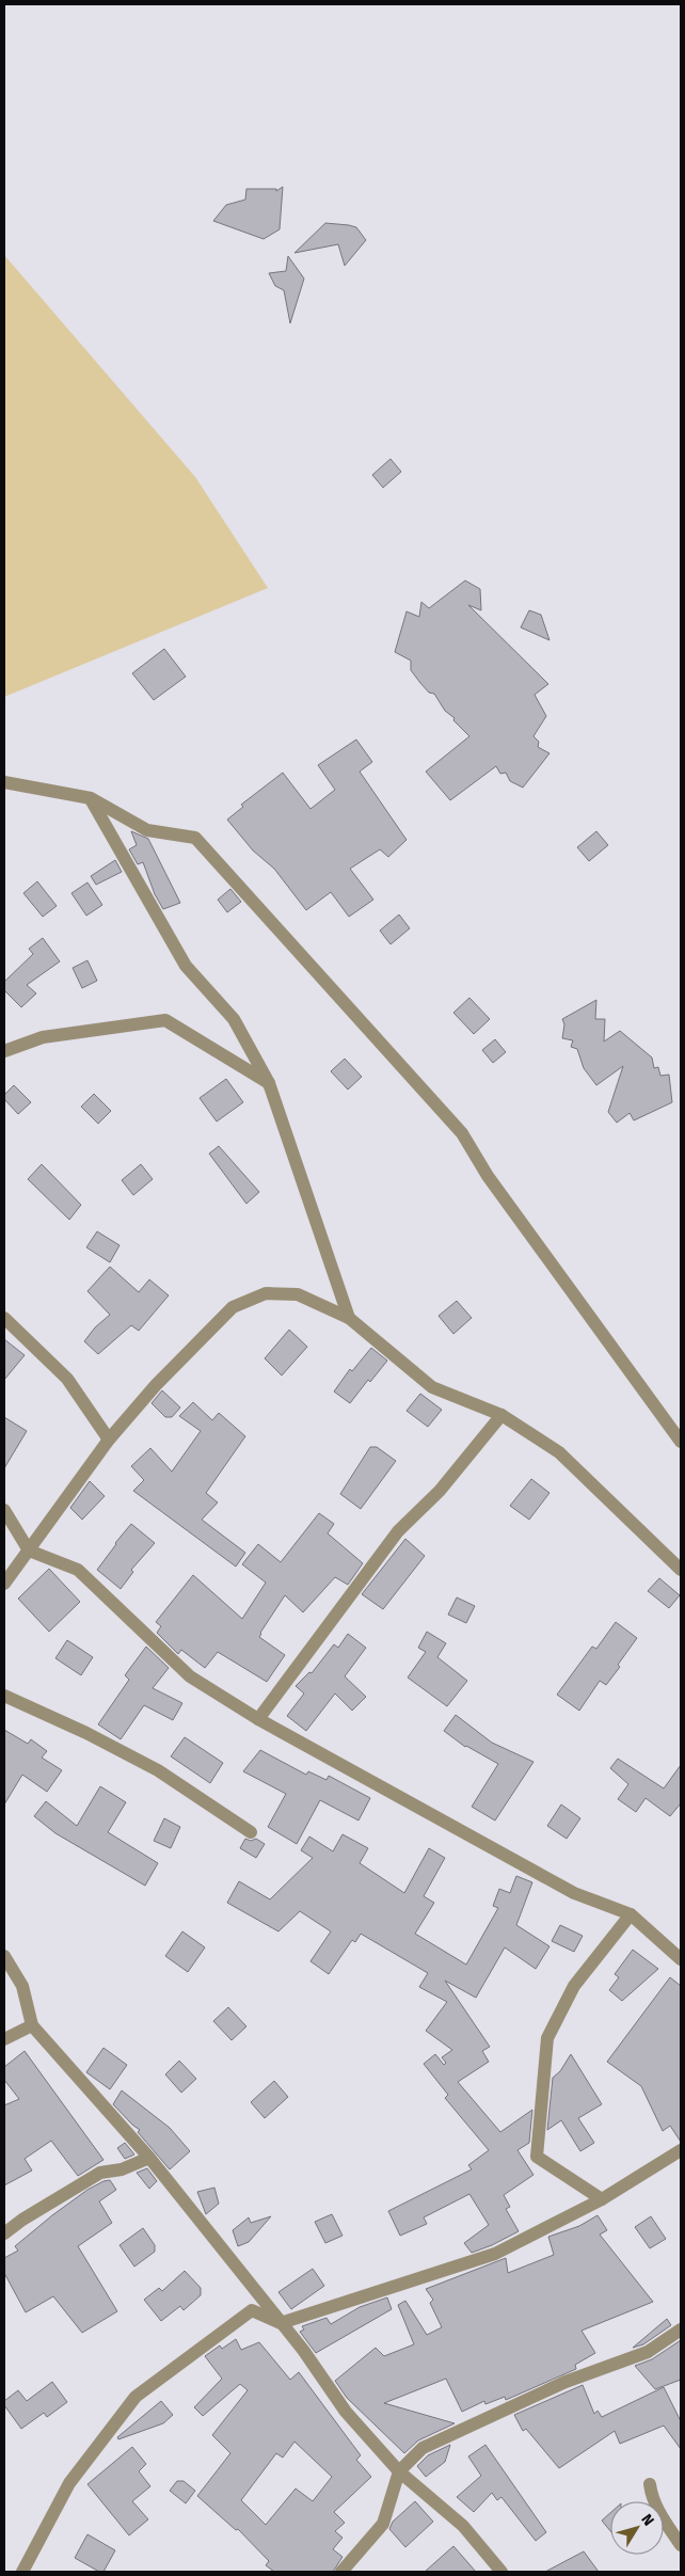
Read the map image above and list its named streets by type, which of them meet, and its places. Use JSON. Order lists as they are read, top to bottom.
{
  "north": "top right"
}
